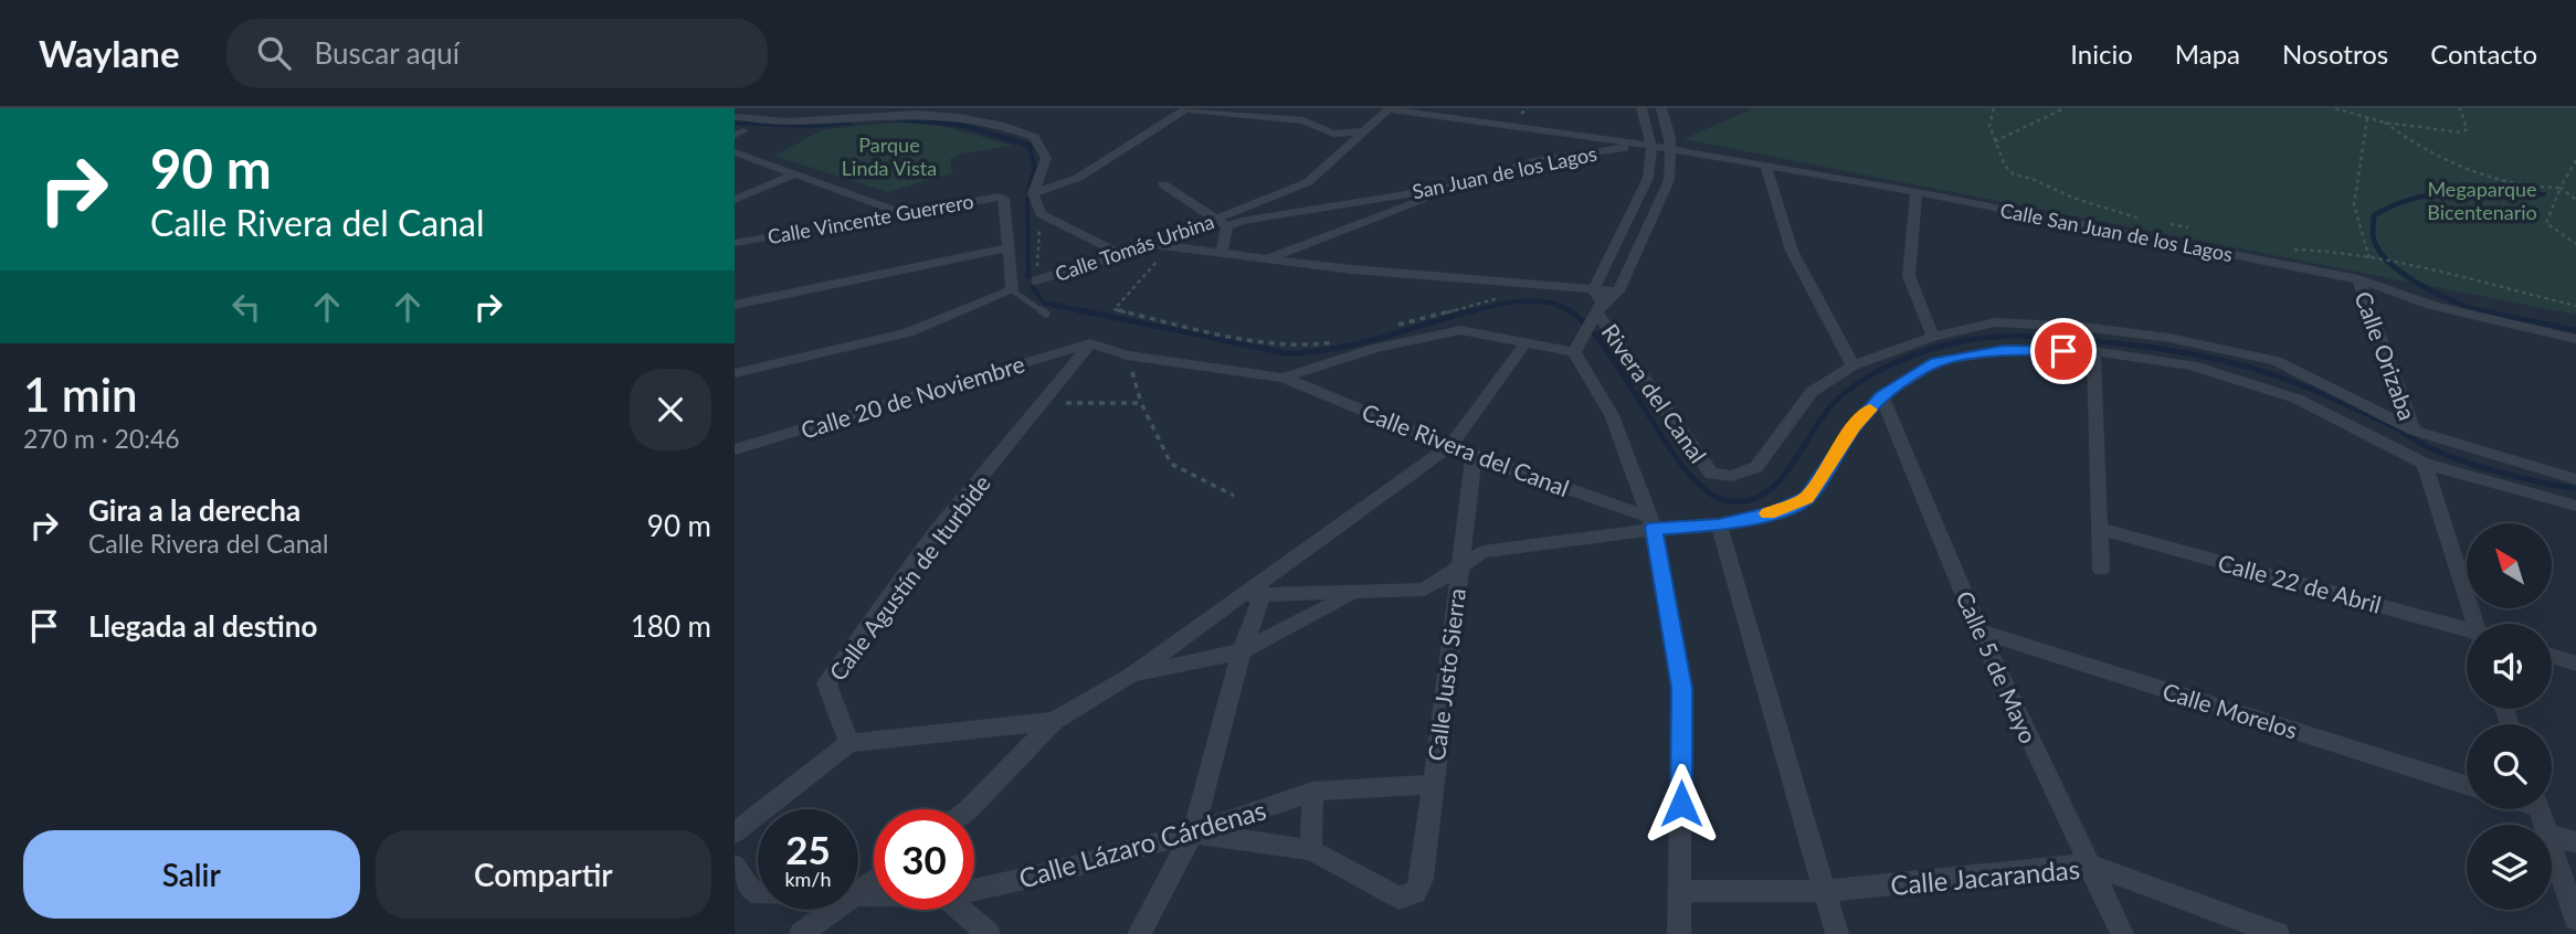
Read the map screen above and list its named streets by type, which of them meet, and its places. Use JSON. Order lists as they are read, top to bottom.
{
  "streets": {
    "street": [
      "San Juan de los Lagos",
      "Calle Vincente Guerrero",
      "Calle San Juan de los Lagos",
      "Calle Tomás Urbina",
      "Calle Orizaba",
      "Rivera del Canal",
      "Calle 20 de Noviembre",
      "Calle Rivera del Canal",
      "Calle Agustín de Iturbide",
      "Calle 22 de Abril",
      "Calle 5 de Mayo",
      "Calle Justo Sierra",
      "Calle Morelos",
      "Calle Lázaro Cárdenas",
      "Calle Jacarandas"
    ]
  },
  "crossings": [
    ["San Juan de los Lagos", "Calle San Juan de los Lagos"],
    ["San Juan de los Lagos", "Calle Tomás Urbina"],
    ["Calle San Juan de los Lagos", "Calle Orizaba"],
    ["Calle 20 de Noviembre", "Calle Rivera del Canal"],
    ["Calle 20 de Noviembre", "Calle Agustín de Iturbide"],
    ["Calle Rivera del Canal", "Calle Agustín de Iturbide"],
    ["Calle Rivera del Canal", "Calle 5 de Mayo"],
    ["Calle Rivera del Canal", "Calle Justo Sierra"],
    ["Calle 5 de Mayo", "Calle Morelos"],
    ["Calle 5 de Mayo", "Calle Jacarandas"],
    ["Calle Justo Sierra", "Calle Lázaro Cárdenas"]
  ],
  "parks": ["Parque Linda Vista", "Megaparque Bicentenario"],
  "north": "top left",
  "page": {
    "header": "Waylane",
    "search": "Buscar aquí",
    "nav": [
      "Inicio",
      "Mapa",
      "Nosotros",
      "Contacto"
    ],
    "turn": ["90 m", "Calle Rivera del Canal"],
    "heading": ["1 min", "270 m · 20:46"],
    "list": [
      {
        "name": "Gira a la derecha",
        "note": "Calle Rivera del Canal",
        "value": "90 m"
      },
      {
        "name": "Llegada al destino",
        "value": "180 m"
      }
    ],
    "speed": "25 km/h",
    "limit": "30",
    "buttons": ["Salir", "Compartir"]
  }
}
